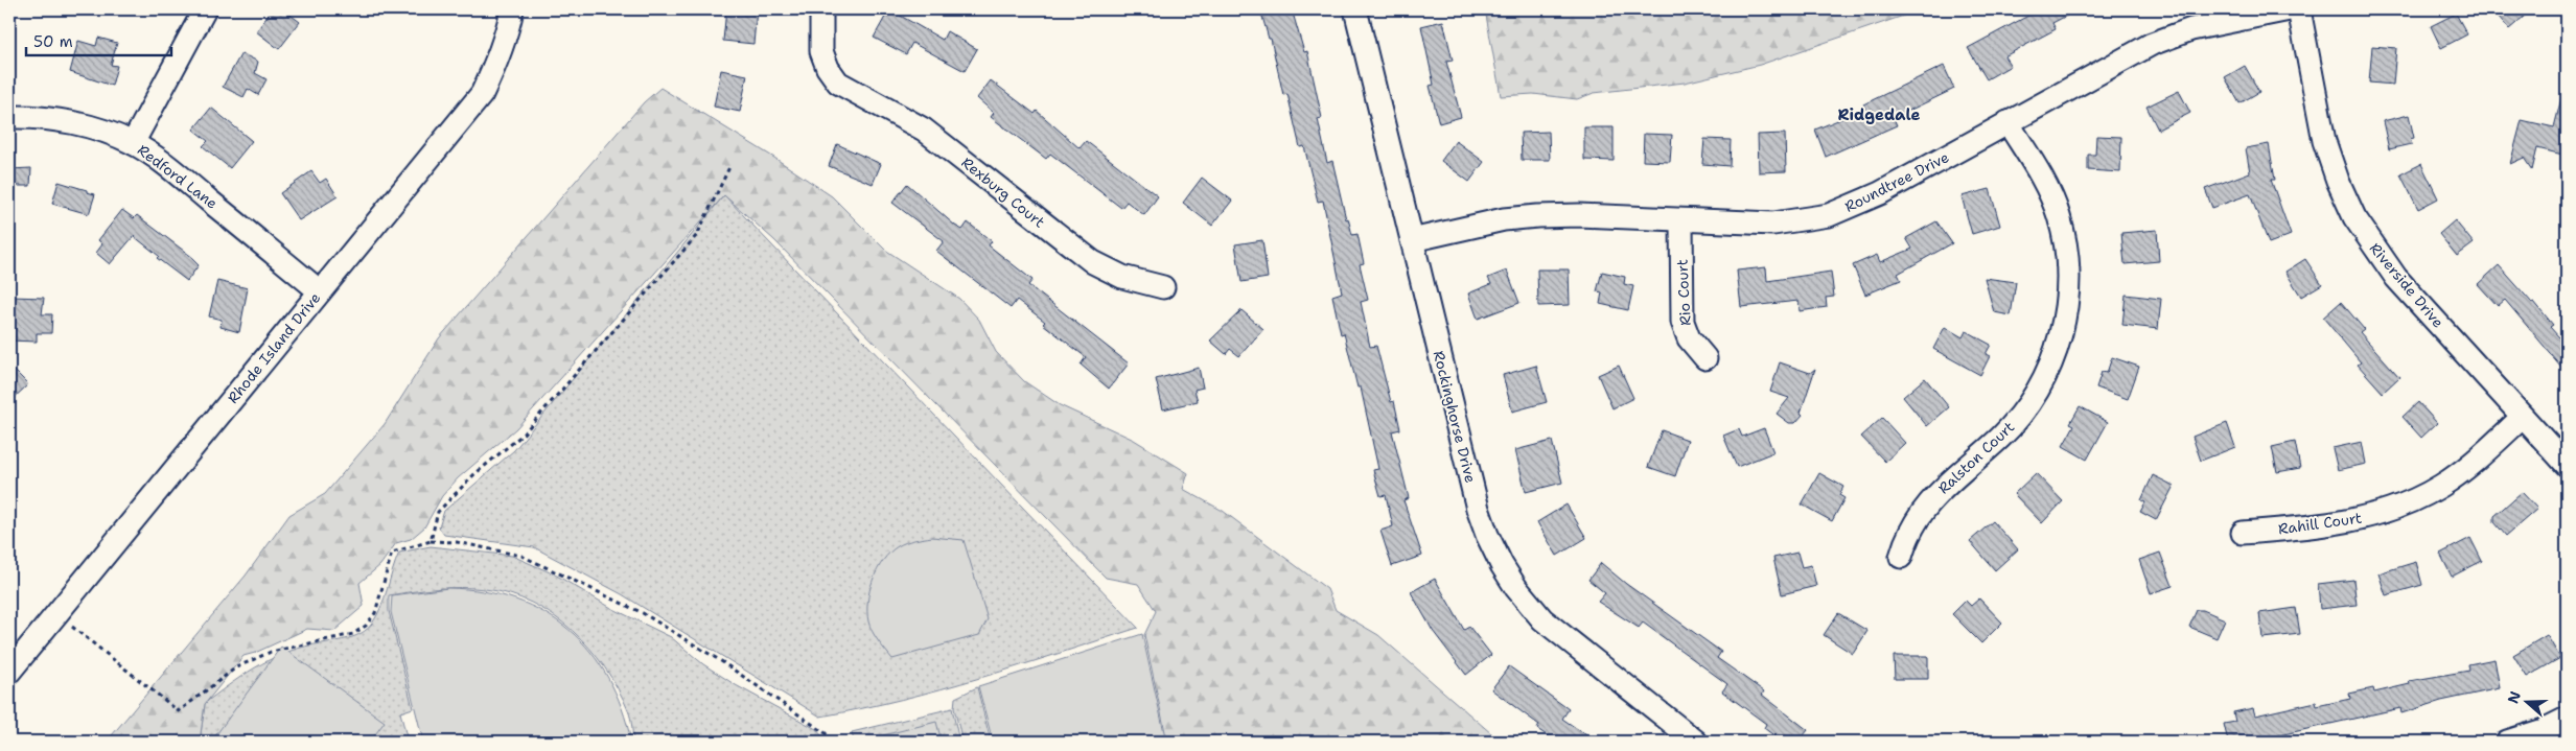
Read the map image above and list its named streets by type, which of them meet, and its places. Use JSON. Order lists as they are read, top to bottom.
{
  "streets": {
    "street": [
      "Redford Lane",
      "Roundtree Drive",
      "Rexburg Court",
      "Riverside Drive",
      "Rio Court",
      "Rhode Island Drive",
      "Rockinghorse Drive",
      "Ralston Court",
      "Rahill Court"
    ]
  },
  "crossings": [
    ["Redford Lane", "Rhode Island Drive"],
    ["Roundtree Drive", "Rio Court"],
    ["Roundtree Drive", "Rockinghorse Drive"],
    ["Roundtree Drive", "Ralston Court"],
    ["Riverside Drive", "Rahill Court"]
  ],
  "districts": ["Ridgedale"],
  "scale_bar": "50 m",
  "north": "left"
}
